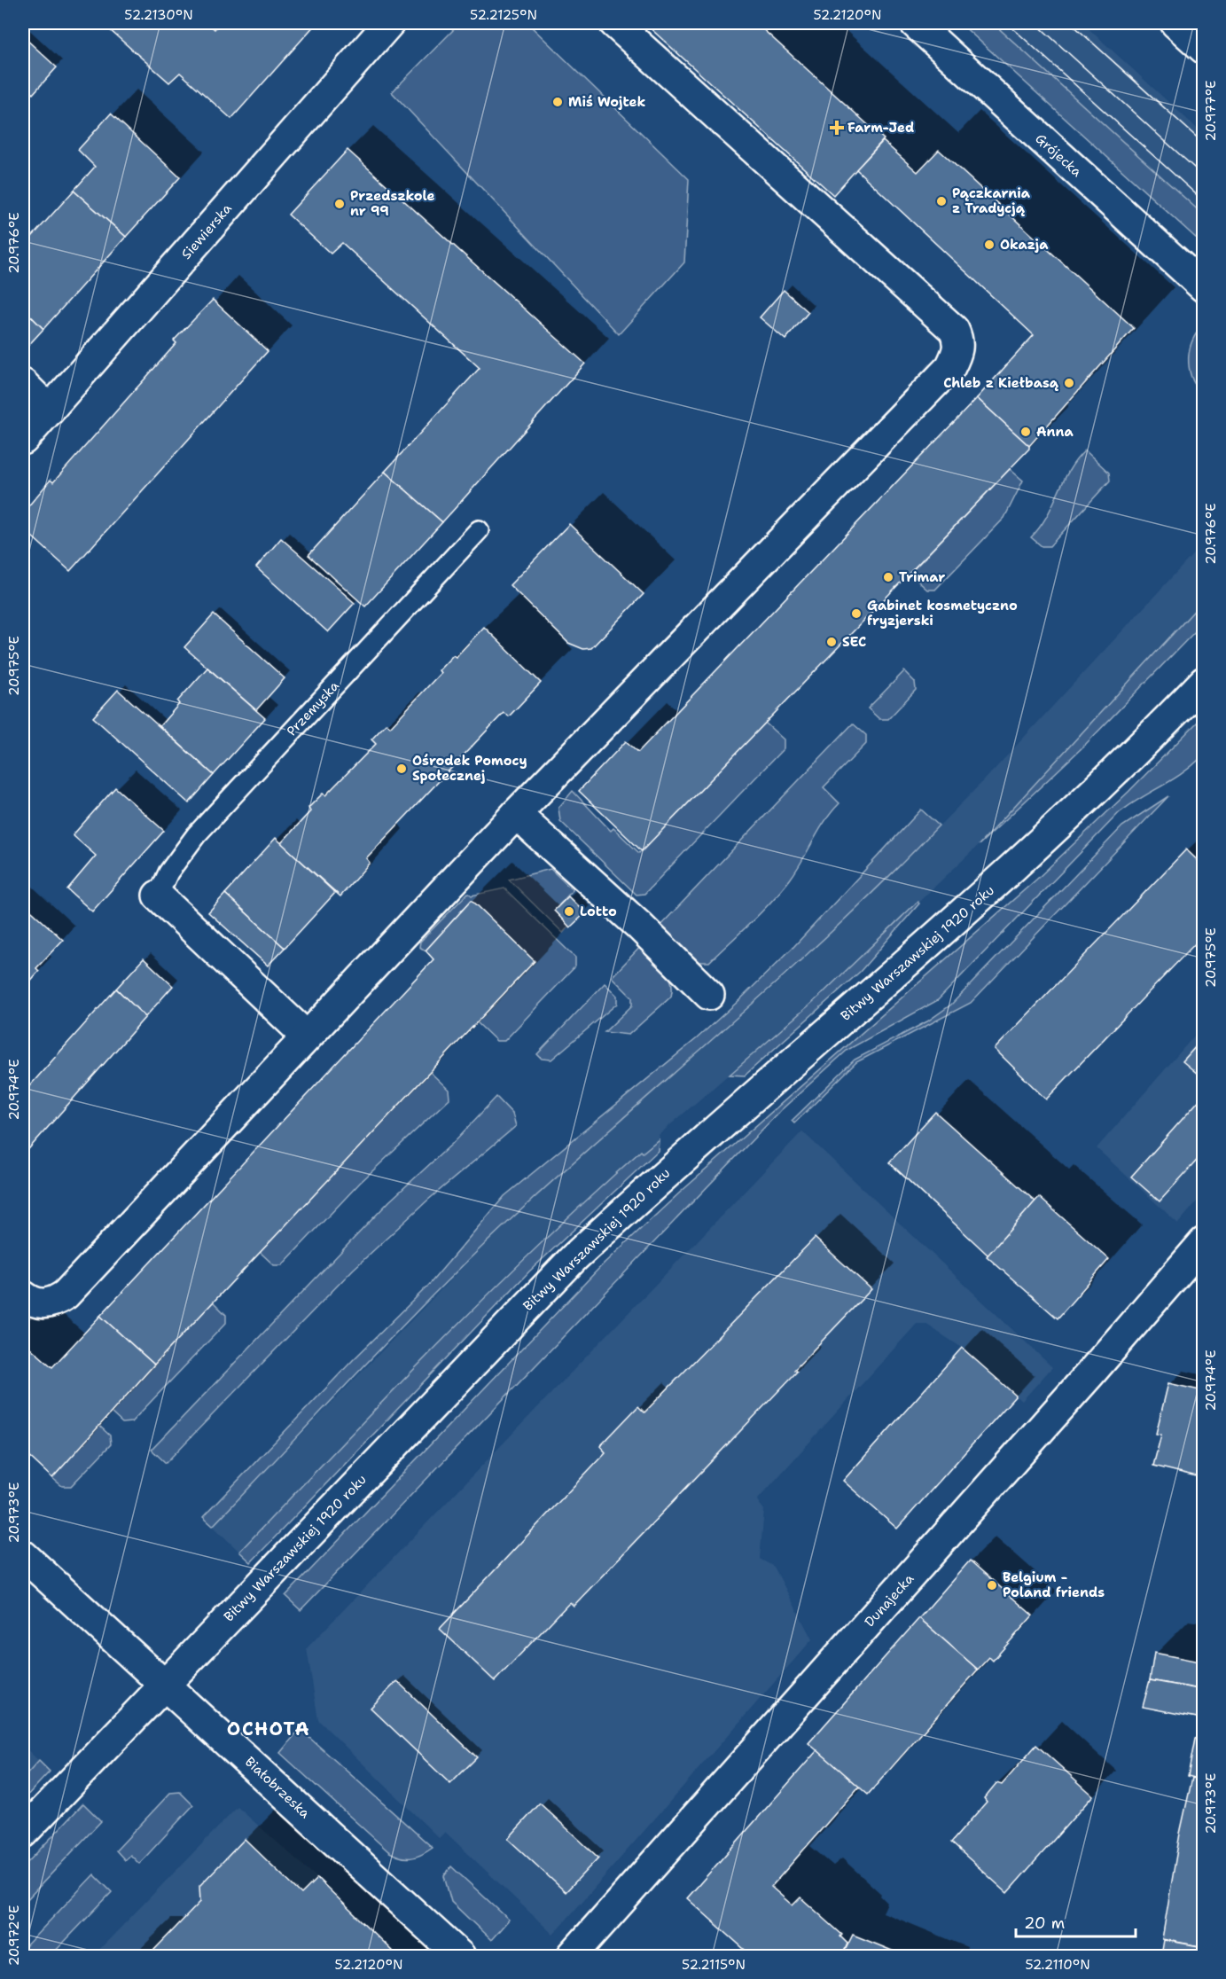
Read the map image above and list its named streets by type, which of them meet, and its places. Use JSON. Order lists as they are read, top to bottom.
{
  "streets": {
    "street": [
      "Grójecka",
      "Siewierska",
      "Bitwy Warszawskiej 1920 roku",
      "Dunajecka",
      "Białobrzeska"
    ],
    "lane": ["Przemyska"]
  },
  "crossings": [
    ["Bitwy Warszawskiej 1920 roku", "Białobrzeska"]
  ],
  "districts": ["OCHOTA"],
  "places": {
    "other": [
      "Miś Wojtek",
      "Pączkarnia z Tradycją",
      "Przedszkole nr 99",
      "Okazja",
      "Chleb z Kiełbasą",
      "Anna",
      "Trimar",
      "Gabinet kosmetyczno fryzjerski",
      "SEC",
      "Ośrodek Pomocy Społecznej",
      "Lotto",
      "Belgium - Poland friends"
    ],
    "health": ["Farm-Jed"]
  },
  "scale_bar": "20 m",
  "coordinates": [
    "52.2130°N",
    "52.2125°N",
    "52.2120°N",
    "20.977°E",
    "20.976°E",
    "20.975°E",
    "20.974°E",
    "20.973°E",
    "20.972°E",
    "52.2115°N",
    "52.2110°N"
  ]
}
